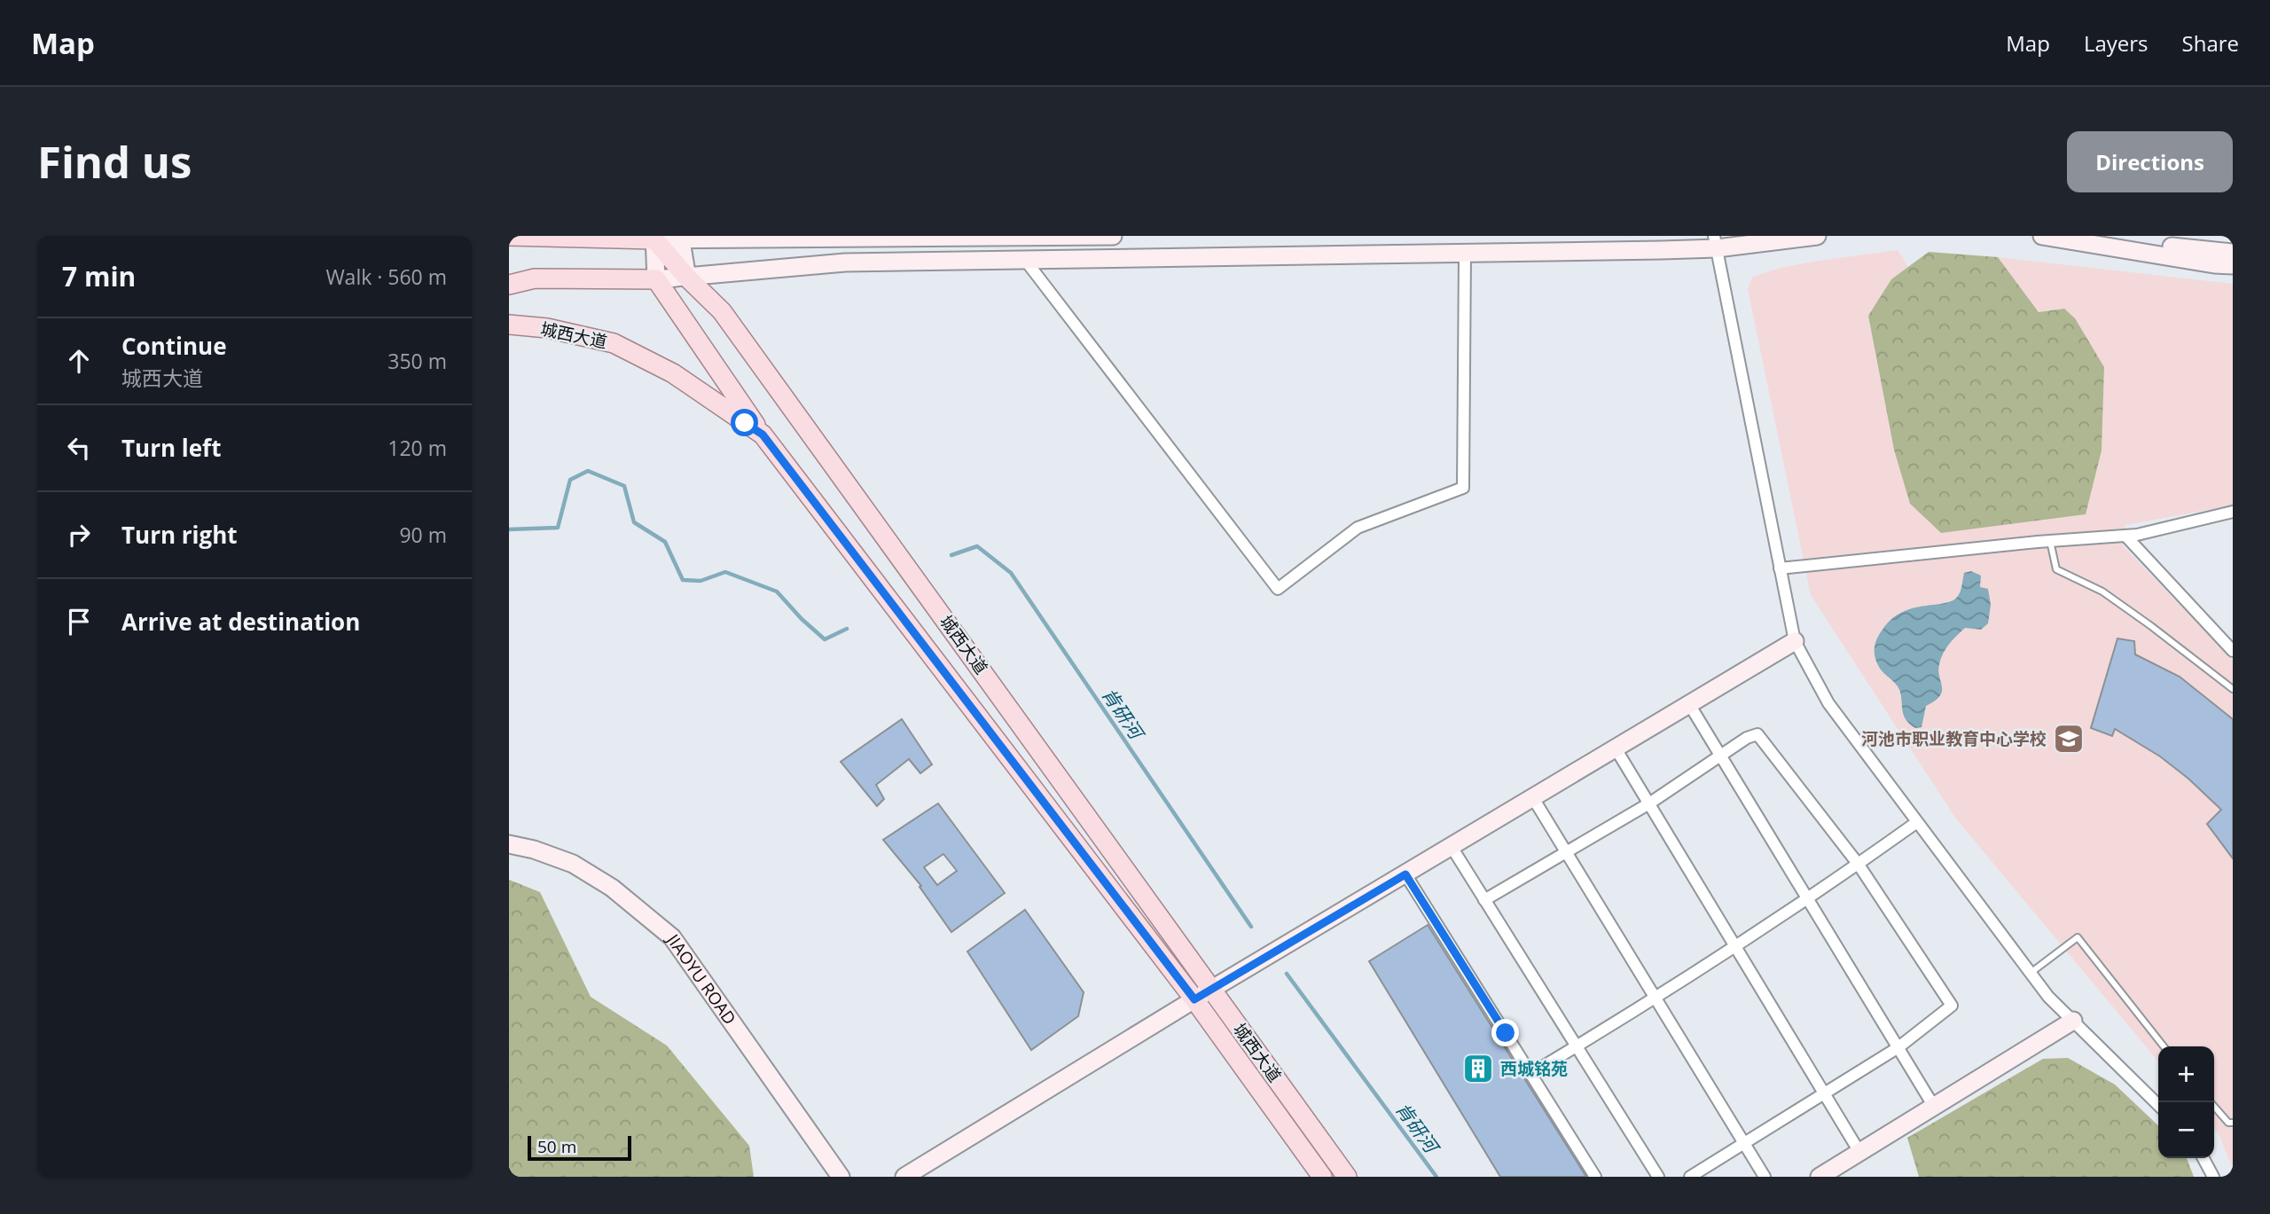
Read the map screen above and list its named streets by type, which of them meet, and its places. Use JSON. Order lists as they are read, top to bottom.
{
  "streets": {
    "main road": ["城西大道", "JIAOYU ROAD"]
  },
  "water": ["肯研河"],
  "places": {
    "school or university": ["河池市职业教育中心学校"],
    "building": ["西城铭苑"]
  },
  "scale_bar": "50 m",
  "page": {
    "header": "Map",
    "nav": ["Map", "Layers", "Share"],
    "buttons": "Directions",
    "title": "Find us",
    "heading": ["7 min", "Walk · 560 m"],
    "list": [
      ["Continue", "城西大道", "350 m"],
      ["Turn left", "120 m"],
      ["Turn right", "90 m"],
      "Arrive at destination"
    ],
    "map_buttons": ["+", "−"],
    "scale": "50 m"
  }
}
